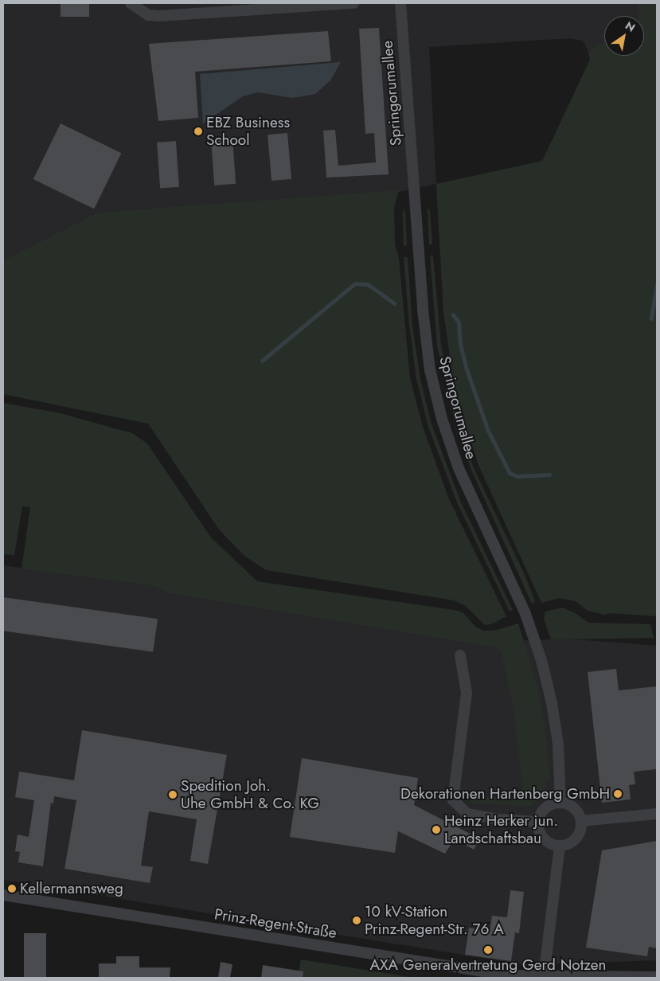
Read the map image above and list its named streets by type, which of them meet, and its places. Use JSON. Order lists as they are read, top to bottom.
{
  "streets": {
    "street": ["Springorumallee", "Prinz-Regent-Straße"]
  },
  "places": [
    "EBZ Business School",
    "Dekorationen Hartenberg GmbH",
    "Spedition Joh. Uhe GmbH & Co. KG",
    "Heinz Herker jun. Landschaftsbau",
    "Kellermannsweg",
    "10 kV-Station Prinz-Regent-Str. 76 A",
    "AXA Generalvertretung Gerd Notzen"
  ],
  "north": "top right"
}
